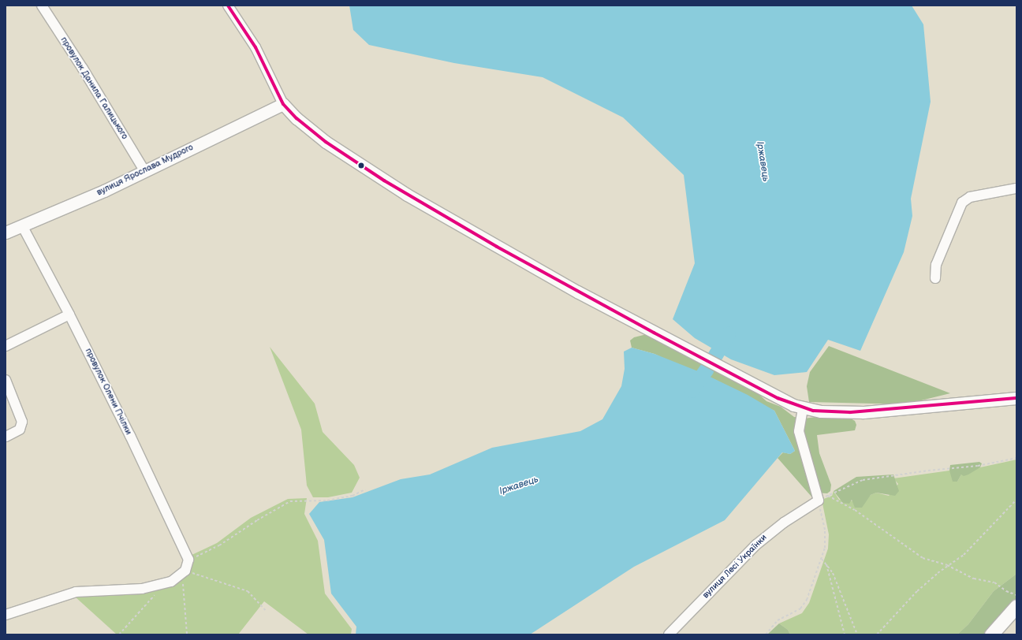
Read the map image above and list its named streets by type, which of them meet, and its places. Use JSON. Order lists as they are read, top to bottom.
{
  "streets": {
    "street": [
      "провулок Данила Галицького",
      "вулиця Ярослава Мудрого",
      "провулок Олени Пчілки",
      "вулиця Лесі Українки"
    ]
  },
  "crossings": [
    ["провулок Данила Галицького", "вулиця Ярослава Мудрого"],
    ["вулиця Ярослава Мудрого", "провулок Олени Пчілки"]
  ],
  "water": ["Іржавець"]
}
